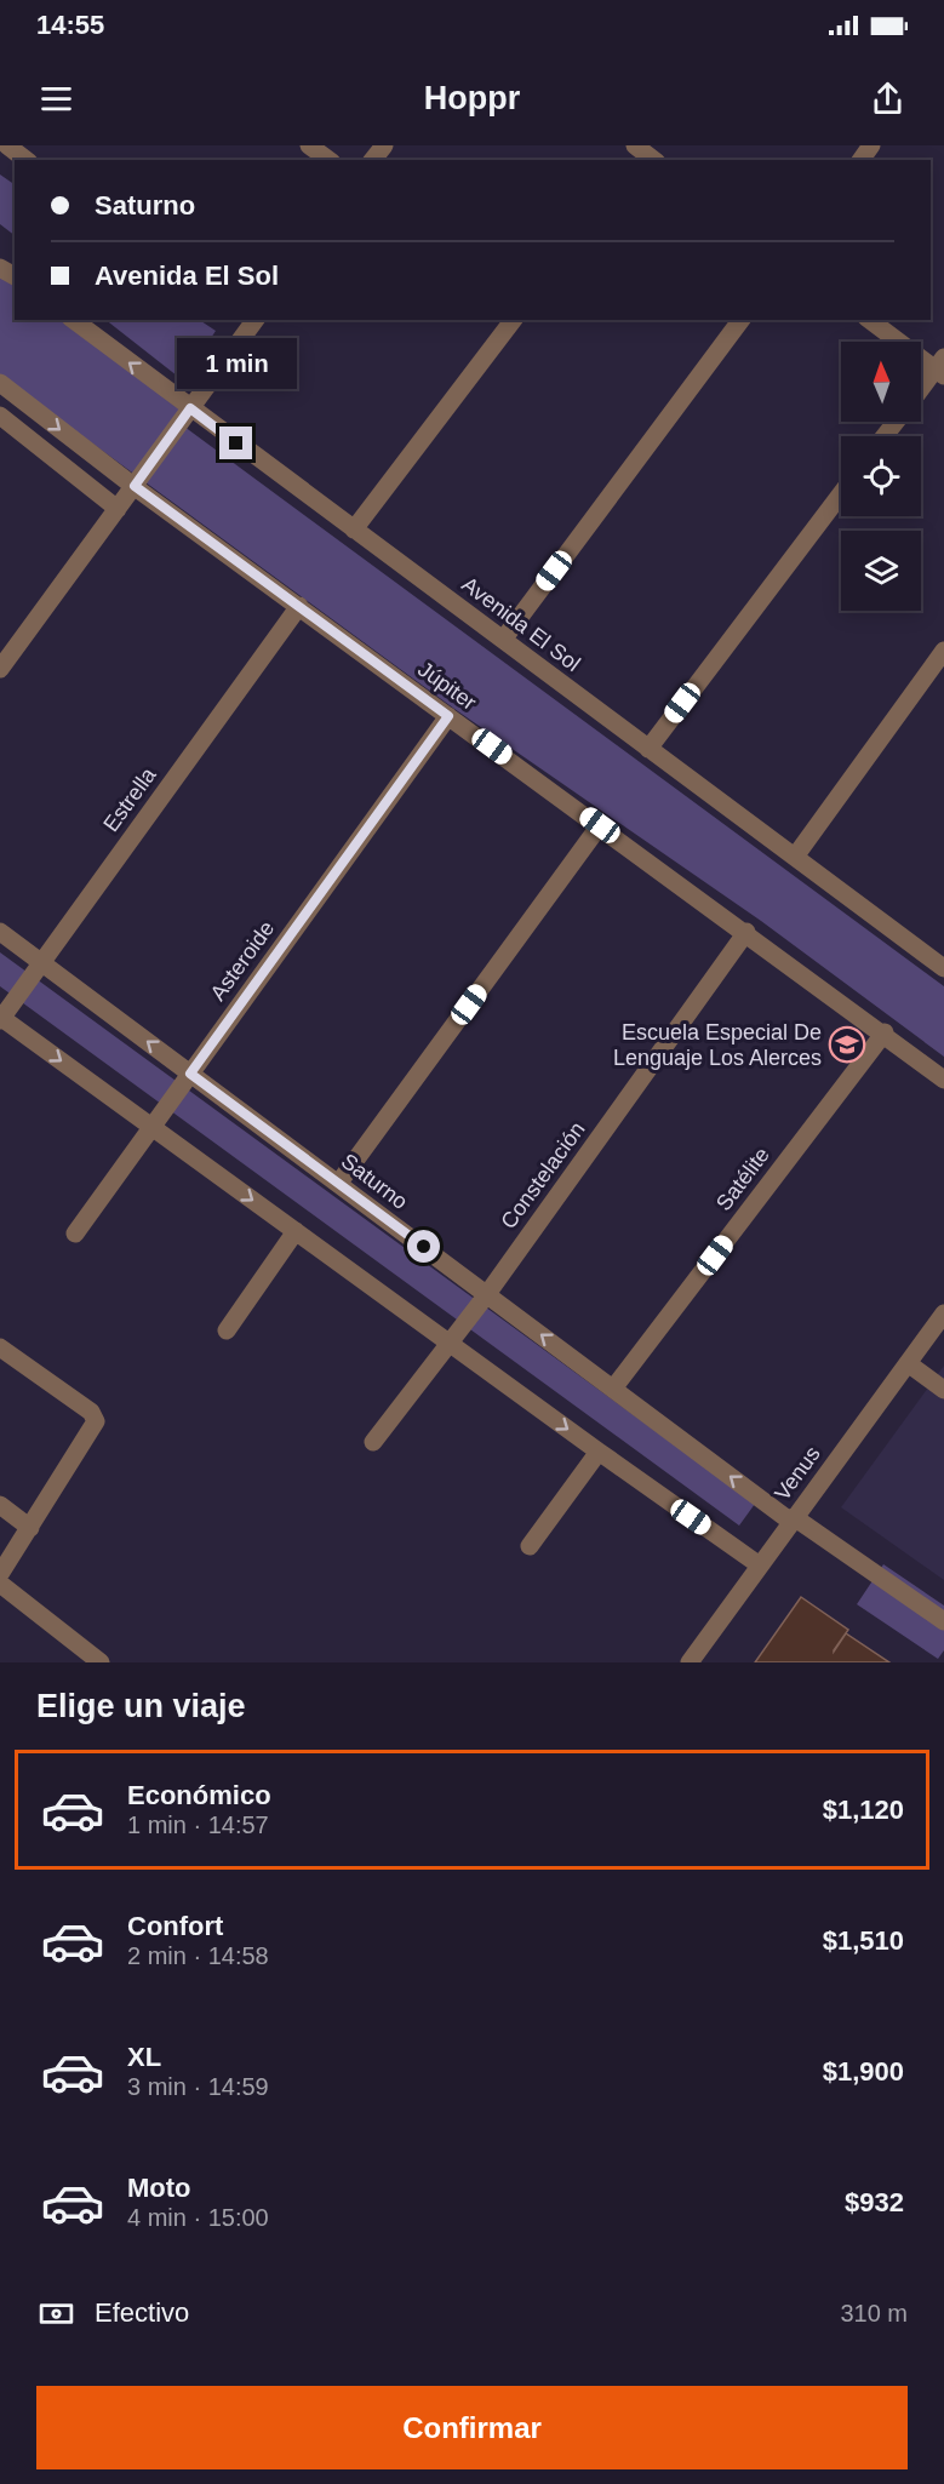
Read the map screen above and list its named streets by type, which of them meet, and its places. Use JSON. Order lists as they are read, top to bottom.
{
  "streets": {
    "street": [
      "Avenida El Sol",
      "Júpiter",
      "Estrella",
      "Asteroide",
      "Constelación",
      "Satélite",
      "Saturno",
      "Venus"
    ]
  },
  "crossings": [
    ["Júpiter", "Estrella"],
    ["Júpiter", "Asteroide"],
    ["Júpiter", "Constelación"],
    ["Júpiter", "Satélite"],
    ["Estrella", "Saturno"],
    ["Asteroide", "Saturno"],
    ["Constelación", "Saturno"],
    ["Satélite", "Saturno"],
    ["Saturno", "Venus"]
  ],
  "places": {
    "school or university": ["Escuela Especial De Lenguaje Los Alerces"]
  },
  "north": "top",
  "page": {
    "status": "14:55",
    "header": "Hoppr",
    "banner": ["Saturno", "Avenida El Sol"],
    "bubble": "1 min",
    "heading": "Elige un viaje",
    "list": [
      {
        "name": "Económico",
        "note": "1 min · 14:57",
        "value": "$1,120"
      },
      {
        "name": "Confort",
        "note": "2 min · 14:58",
        "value": "$1,510"
      },
      {
        "name": "XL",
        "note": "3 min · 14:59",
        "value": "$1,900"
      },
      {
        "name": "Moto",
        "note": "4 min · 15:00",
        "value": "$932"
      }
    ],
    "pay": ["Efectivo", "310 m"],
    "buttons": "Confirmar"
  }
}
